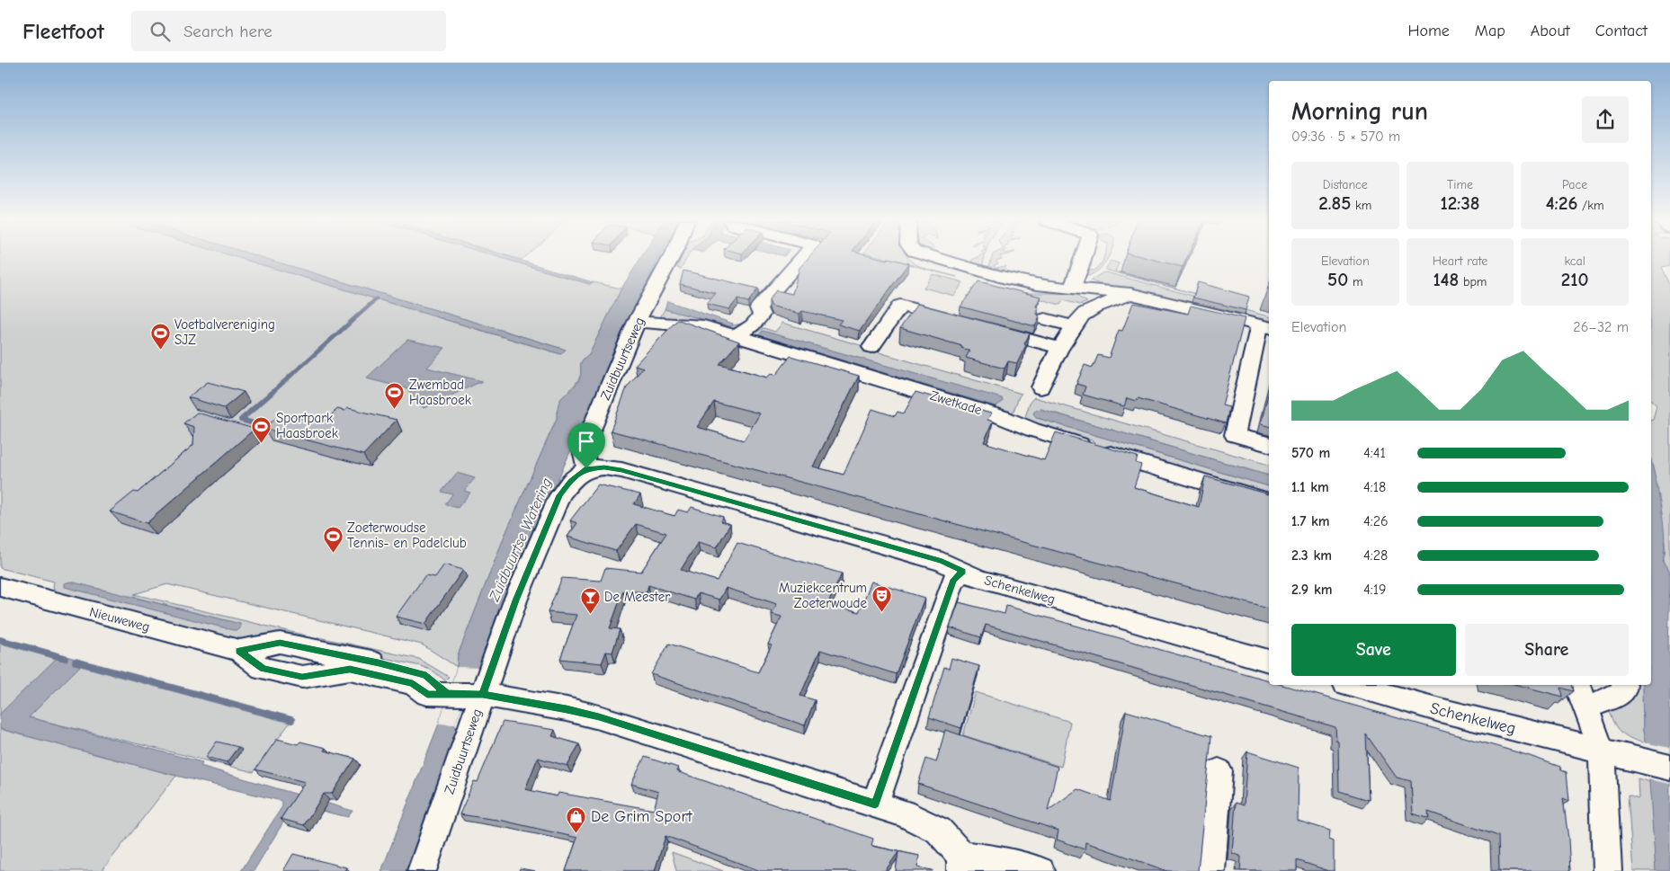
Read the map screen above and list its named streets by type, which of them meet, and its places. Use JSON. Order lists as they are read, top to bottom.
{
  "streets": {
    "street": [
      "Zuidbuurtseweg",
      "Zwetkade",
      "Schenkelweg",
      "Nieuweweg"
    ]
  },
  "crossings": [
    ["Zuidbuurtseweg", "Zwetkade"],
    ["Zuidbuurtseweg", "Schenkelweg"],
    ["Zuidbuurtseweg", "Nieuweweg"]
  ],
  "water": ["Zuidbuurtse Watering"],
  "places": {
    "sports": [
      "Voetbalvereniging SJZ",
      "Zwembad Haasbroek",
      "Sportpark Haasbroek",
      "Zoeterwoudse Tennis- en Padelclub"
    ],
    "theatre": ["Muziekcentrum Zoeterwoude"],
    "bar": ["De Meester"],
    "shop": ["De Grim Sport"]
  },
  "page": {
    "header": "Fleetfoot",
    "search": "Search here",
    "nav": [
      "Home",
      "Map",
      "About",
      "Contact"
    ],
    "heading": ["Morning run", "09:36 · 5 × 570 m"],
    "stats": [
      ["Distance", "2.85 km"],
      ["Time", "12:38"],
      ["Pace", "4:26 /km"],
      ["Elevation", "50 m"],
      ["Heart rate", "148 bpm"],
      ["kcal", "210"]
    ],
    "chart": ["Elevation", "26–32 m"],
    "list": [
      {
        "name": "570 m",
        "note": "4:41"
      },
      {
        "name": "1.1 km",
        "note": "4:18"
      },
      {
        "name": "1.7 km",
        "note": "4:26"
      },
      {
        "name": "2.3 km",
        "note": "4:28"
      },
      {
        "name": "2.9 km",
        "note": "4:19"
      }
    ],
    "buttons": ["Save", "Share"]
  }
}
